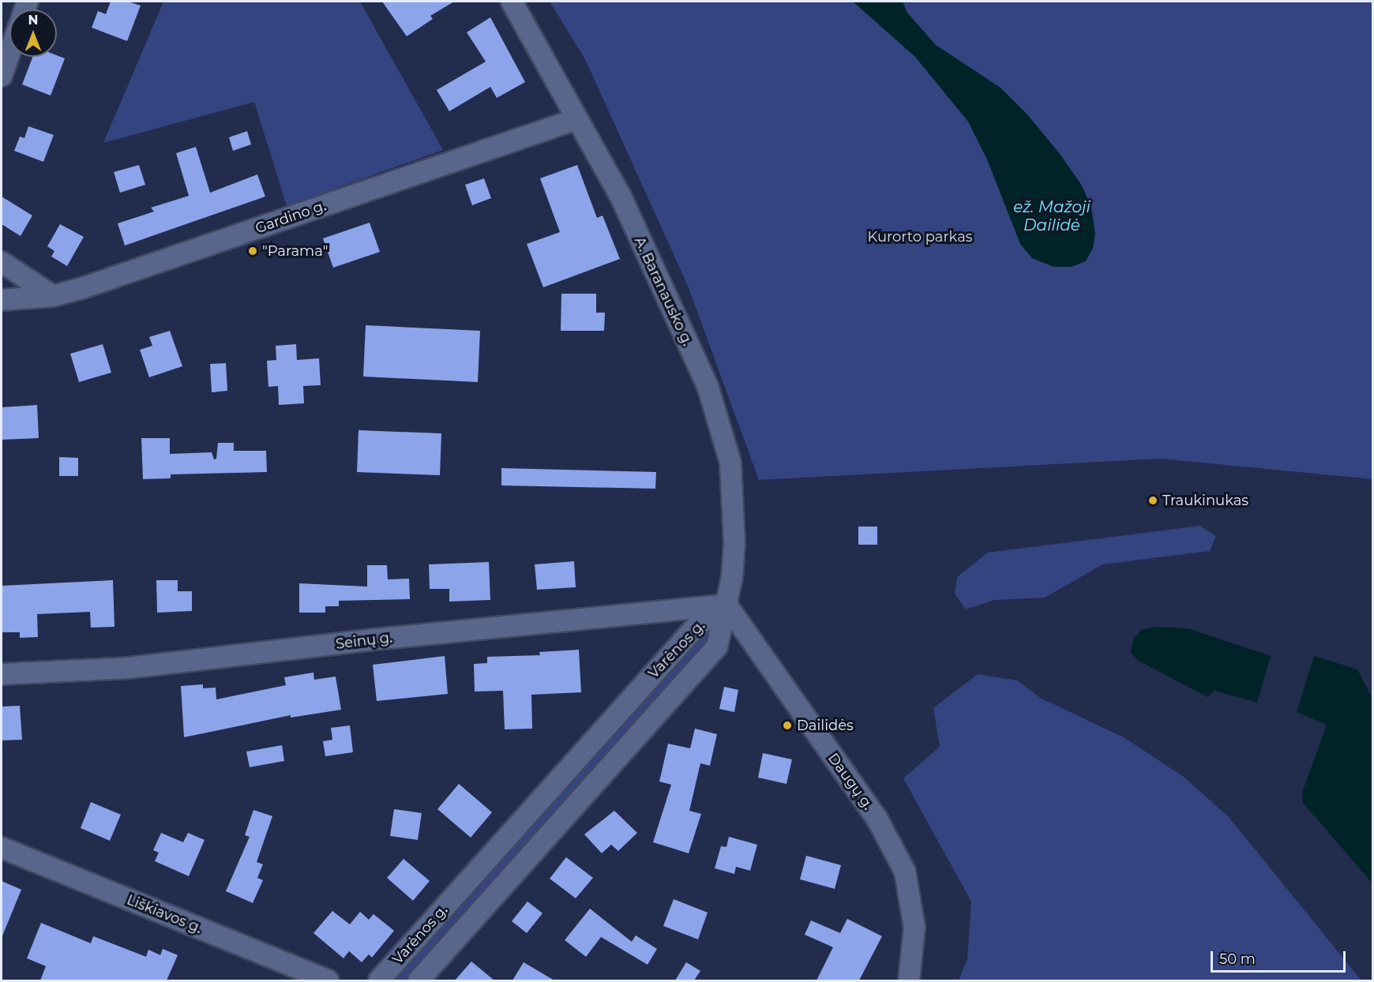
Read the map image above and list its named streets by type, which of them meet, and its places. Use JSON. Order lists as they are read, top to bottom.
{
  "streets": {
    "street": [
      "Gardino g.",
      "A. Baranausko g.",
      "Seinų g.",
      "Varėnos g.",
      "Daugų g.",
      "Liškiavos g."
    ]
  },
  "crossings": [
    ["Gardino g.", "A. Baranausko g."],
    ["A. Baranausko g.", "Seinų g."],
    ["A. Baranausko g.", "Varėnos g."],
    ["A. Baranausko g.", "Daugų g."],
    ["Seinų g.", "Varėnos g."],
    ["Seinų g.", "Daugų g."],
    ["Varėnos g.", "Daugų g."]
  ],
  "water": ["ež. Mažoji Dailidė"],
  "parks": ["Kurorto parkas"],
  "places": ["\"Parama\"", "Traukinukas", "Dailidės"],
  "scale_bar": "50 m",
  "north": "top"
}
